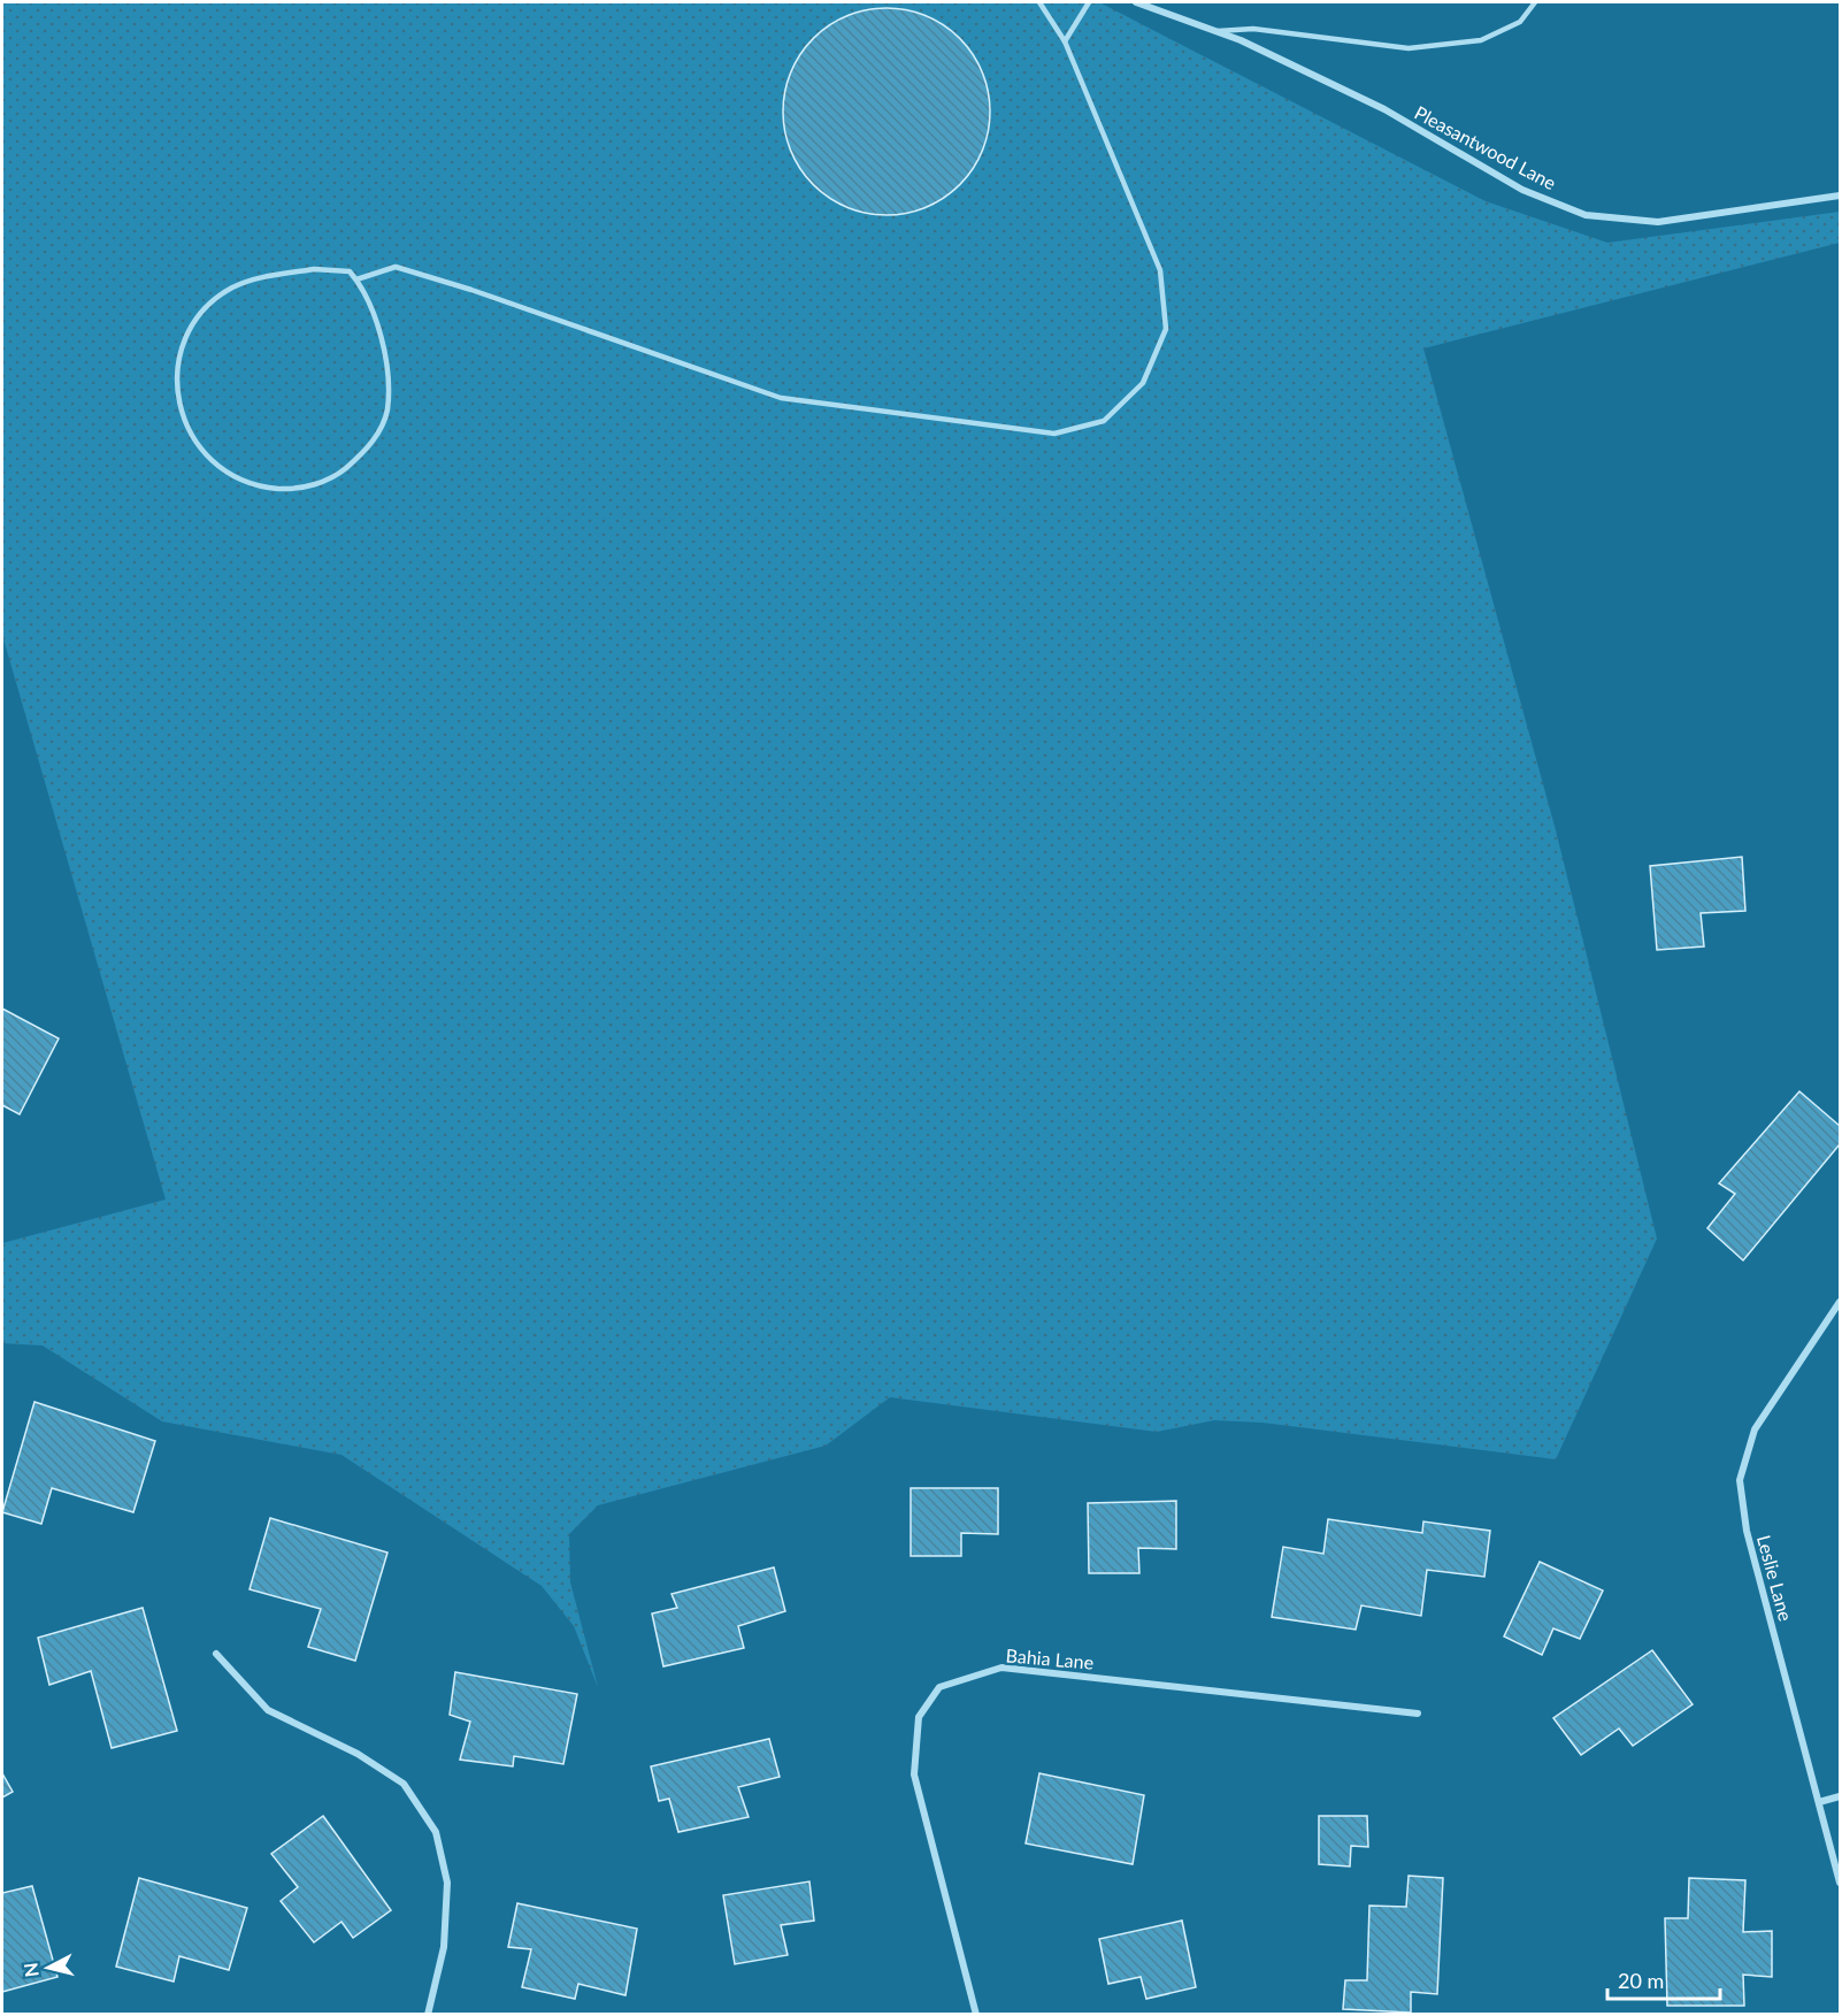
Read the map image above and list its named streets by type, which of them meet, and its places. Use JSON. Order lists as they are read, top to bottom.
{
  "streets": {
    "street": ["Pleasantwood Lane", "Leslie Lane", "Bahia Lane"]
  },
  "scale_bar": "20 m",
  "north": "left"
}
